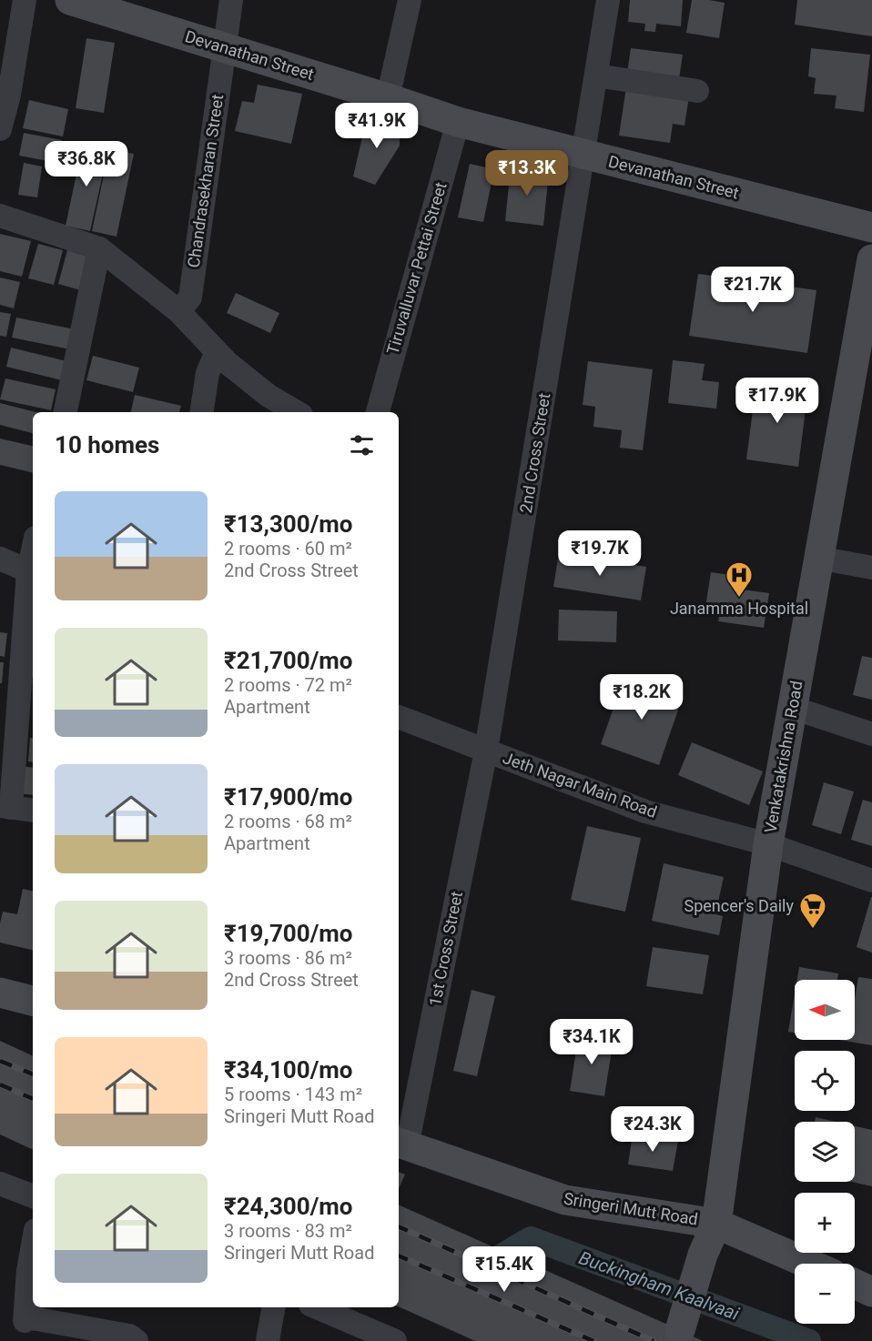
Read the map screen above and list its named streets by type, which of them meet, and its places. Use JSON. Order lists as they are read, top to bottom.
{
  "streets": {
    "main road": ["Devanathan Street", "Venkatakrishna Road", "Sringeri Mutt Road"],
    "street": [
      "Chandrasekharan Street",
      "Tiruvalluvar Pettai Street",
      "2nd Cross Street",
      "Jeth Nagar Main Road",
      "1st Cross Street"
    ]
  },
  "crossings": [
    ["Devanathan Street", "Chandrasekharan Street"],
    ["Devanathan Street", "Tiruvalluvar Pettai Street"],
    ["Devanathan Street", "2nd Cross Street"],
    ["2nd Cross Street", "Jeth Nagar Main Road"],
    ["2nd Cross Street", "1st Cross Street"],
    ["Venkatakrishna Road", "Jeth Nagar Main Road"],
    ["Venkatakrishna Road", "Sringeri Mutt Road"],
    ["Jeth Nagar Main Road", "1st Cross Street"],
    ["1st Cross Street", "Sringeri Mutt Road"]
  ],
  "water": ["Buckingham Kaalvaai"],
  "places": {
    "hospital": ["Janamma Hospital"],
    "supermarket": ["Spencer's Daily"]
  },
  "north": "left",
  "page": {
    "price": [
      "₹41.9K",
      "₹36.8K",
      "₹13.3K",
      "₹21.7K",
      "₹17.9K",
      "₹19.7K",
      "₹18.2K",
      "₹34.1K",
      "₹24.3K",
      "₹15.4K"
    ],
    "heading": "10 homes",
    "list": [
      {
        "name": "₹13,300/mo",
        "note": "2 rooms · 60 m² · 2nd Cross Street"
      },
      {
        "name": "₹21,700/mo",
        "note": "2 rooms · 72 m² · Apartment"
      },
      {
        "name": "₹17,900/mo",
        "note": "2 rooms · 68 m² · Apartment"
      },
      {
        "name": "₹19,700/mo",
        "note": "3 rooms · 86 m² · 2nd Cross Street"
      },
      {
        "name": "₹34,100/mo",
        "note": "5 rooms · 143 m² · Sringeri Mutt Road"
      },
      {
        "name": "₹24,300/mo",
        "note": "3 rooms · 83 m² · Sringeri Mutt Road"
      }
    ],
    "map_buttons": ["+", "−"]
  }
}
